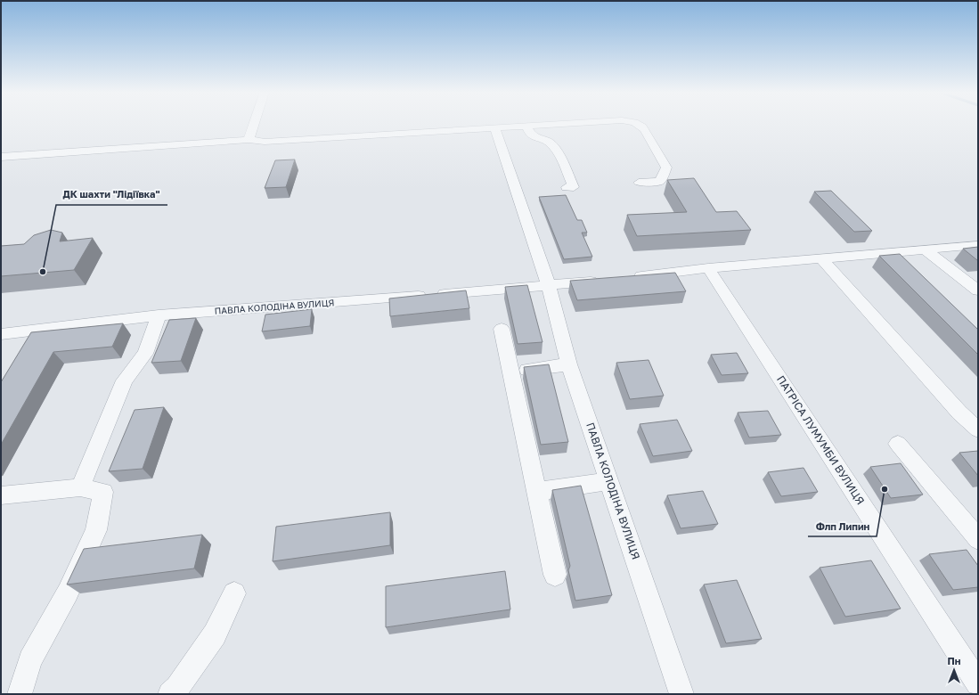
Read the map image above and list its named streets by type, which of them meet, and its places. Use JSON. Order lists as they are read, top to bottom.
{
  "streets": {
    "street": ["ПАВЛА КОЛОДІНА ВУЛИЦЯ", "ПАТРІСА ЛУМУМБИ ВУЛИЦЯ"]
  },
  "places": ["ДК шахти \"Лідіївка\"", "Флп Липин"],
  "north": "top"
}
